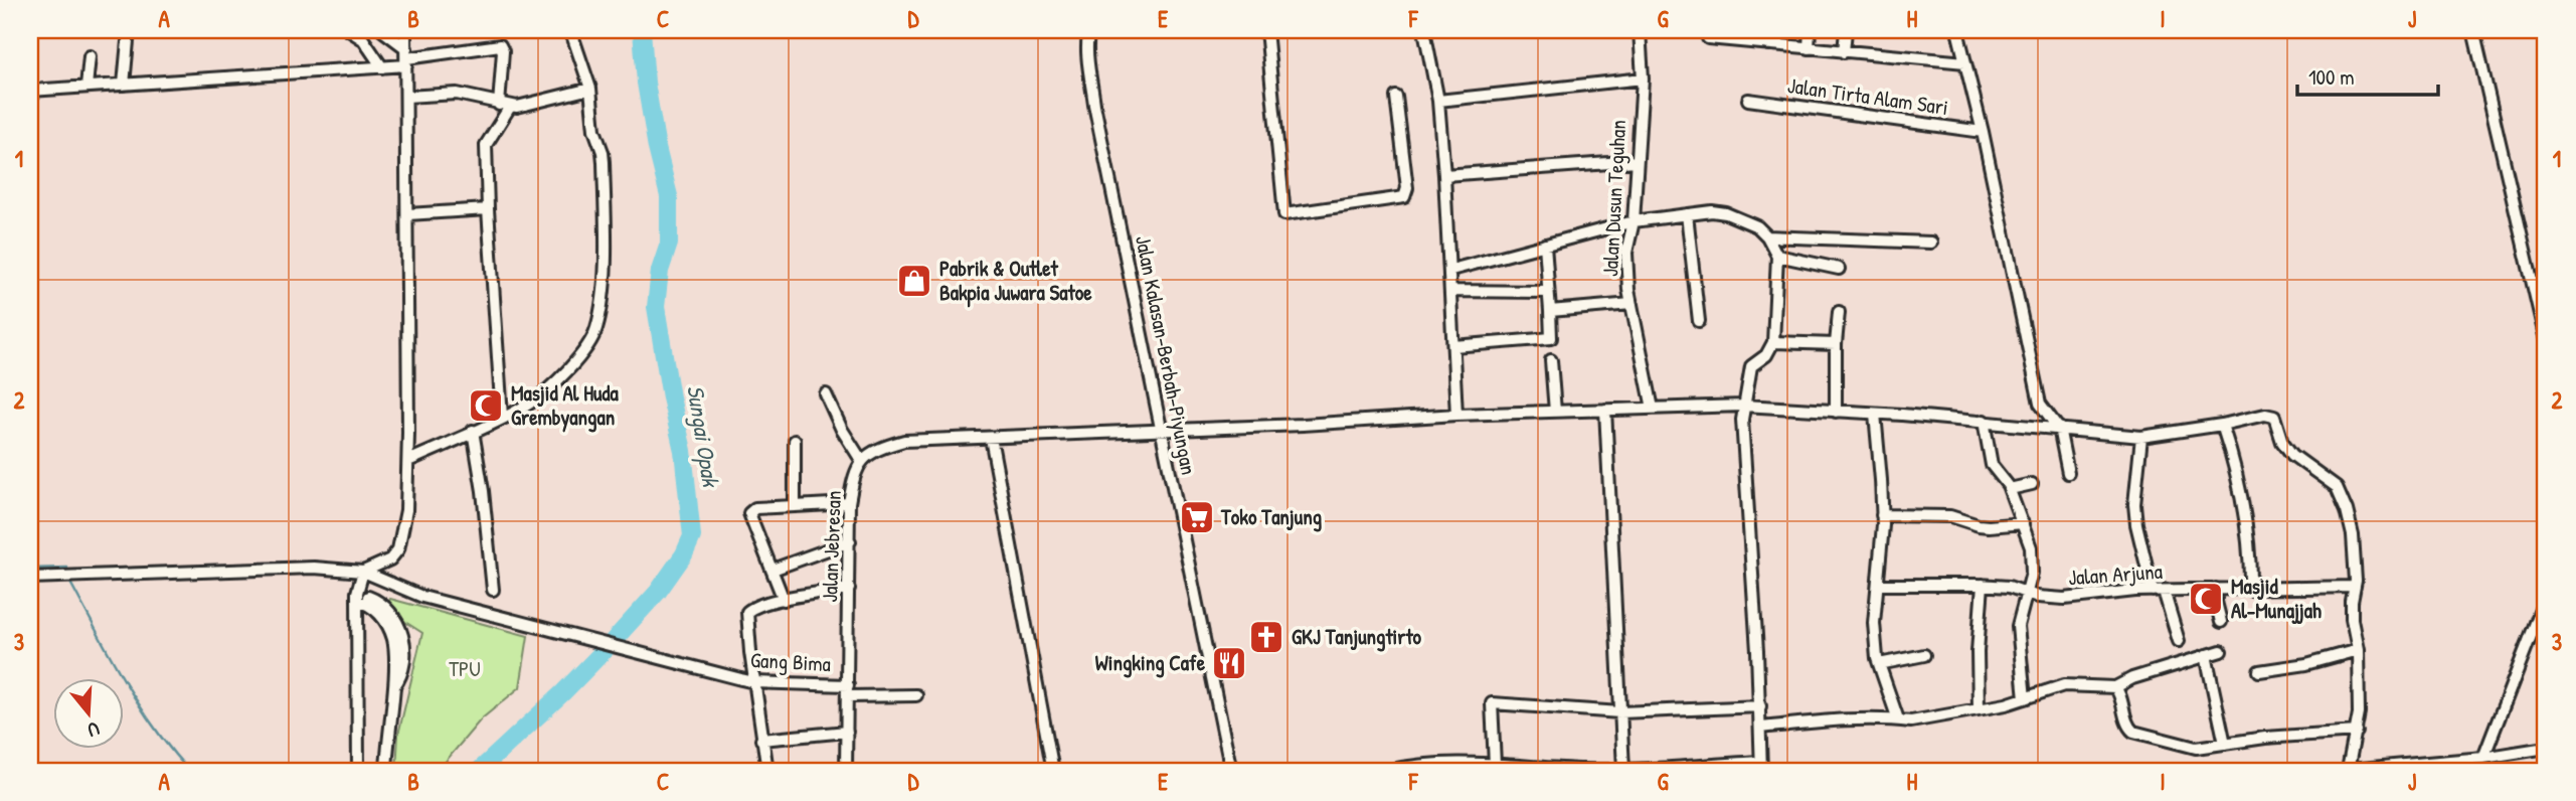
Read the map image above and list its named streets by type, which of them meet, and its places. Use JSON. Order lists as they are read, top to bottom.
{
  "streets": {
    "street": [
      "Jalan Tirta Alam Sari",
      "Jalan Dusun Teguhan",
      "Jalan Kalasan-Berbah-Piyungan",
      "Jalan Jebresan",
      "Jalan Arjuna",
      "Gang Bima"
    ]
  },
  "crossings": [
    ["Jalan Jebresan", "Gang Bima"]
  ],
  "water": ["Sungai Opak"],
  "parks": ["TPU"],
  "places": {
    "shop": ["Pabrik & Outlet Bakpia Juwara Satoe"],
    "mosque": ["Masjid Al Huda Grembyangan", "Masjid Al-Munajjah"],
    "supermarket": ["Toko Tanjung"],
    "church": ["GKJ Tanjungtirto"],
    "restaurant": ["Wingking Cafe"]
  },
  "scale_bar": "100 m",
  "north": "bottom",
  "grid": {
    "columns": [
      "A",
      "B",
      "C",
      "D",
      "E",
      "F",
      "G",
      "H",
      "I",
      "J"
    ],
    "rows": ["1", "2", "3"]
  }
}
